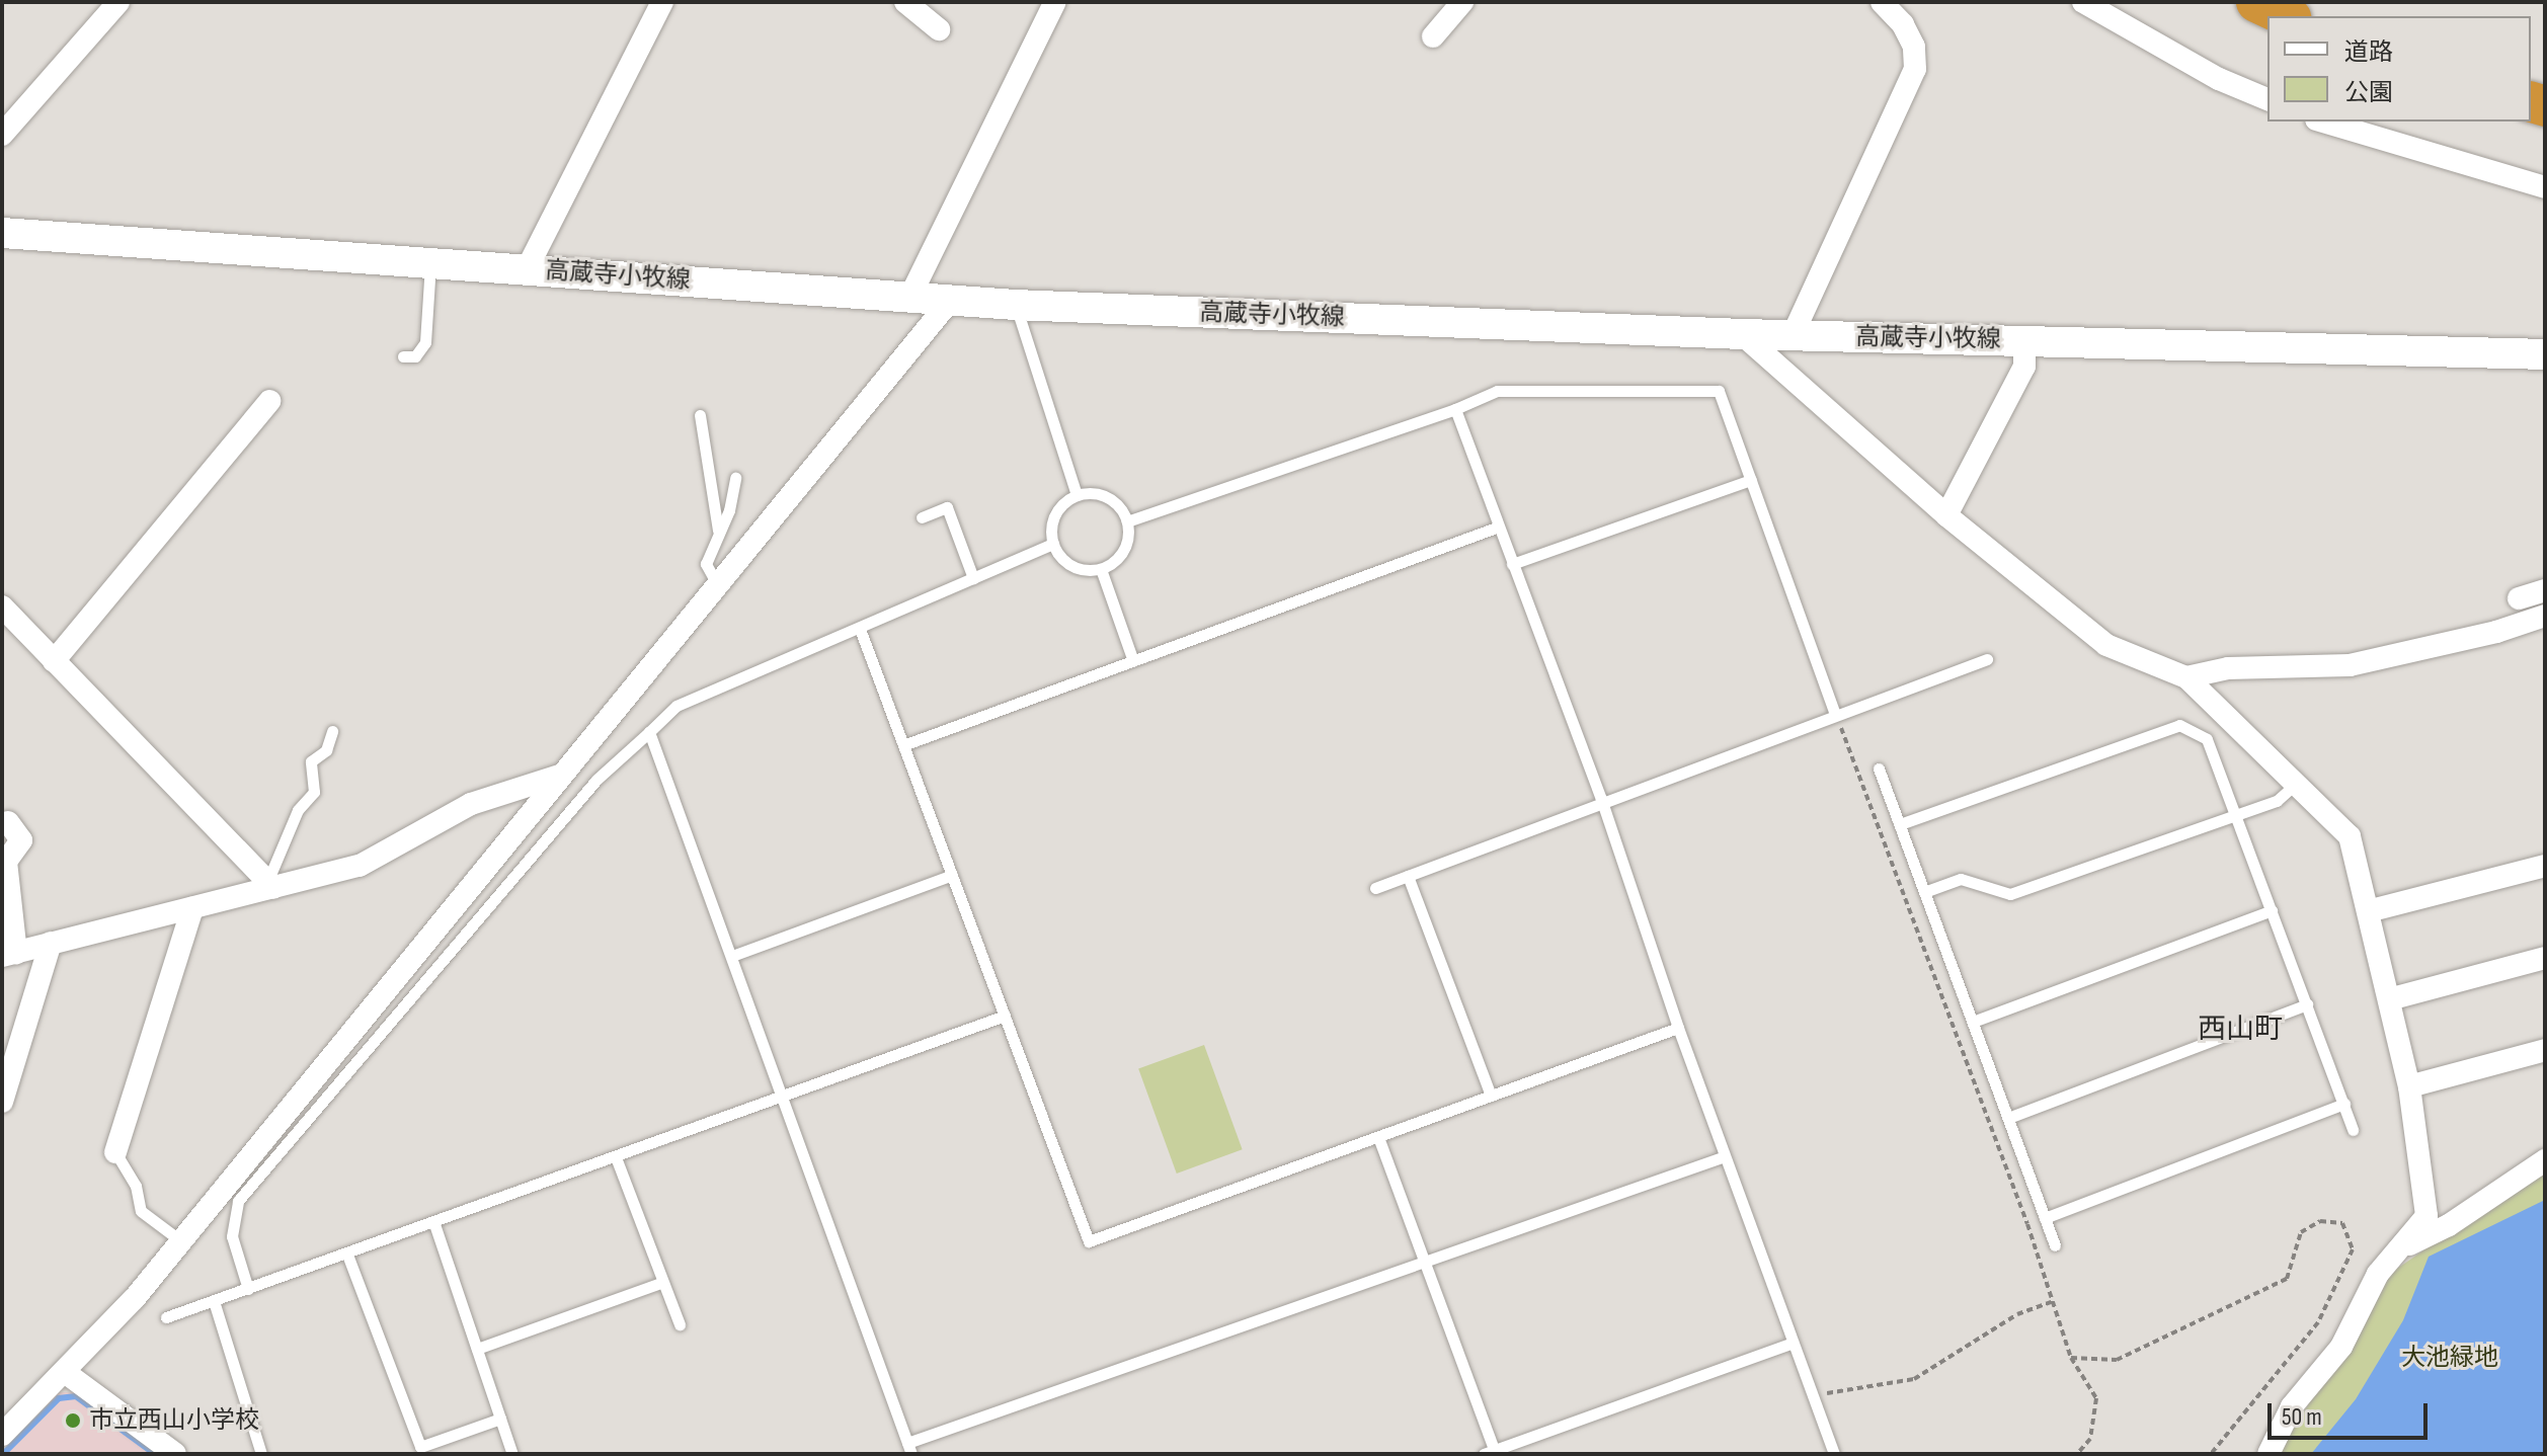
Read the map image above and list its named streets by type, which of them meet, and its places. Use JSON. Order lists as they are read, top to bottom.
{
  "streets": {
    "main road": ["高蔵寺小牧線"]
  },
  "districts": ["西山町"],
  "parks": ["大池緑地"],
  "places": ["市立西山小学校"],
  "legend": ["道路", "公園"],
  "scale_bar": "50 m"
}
